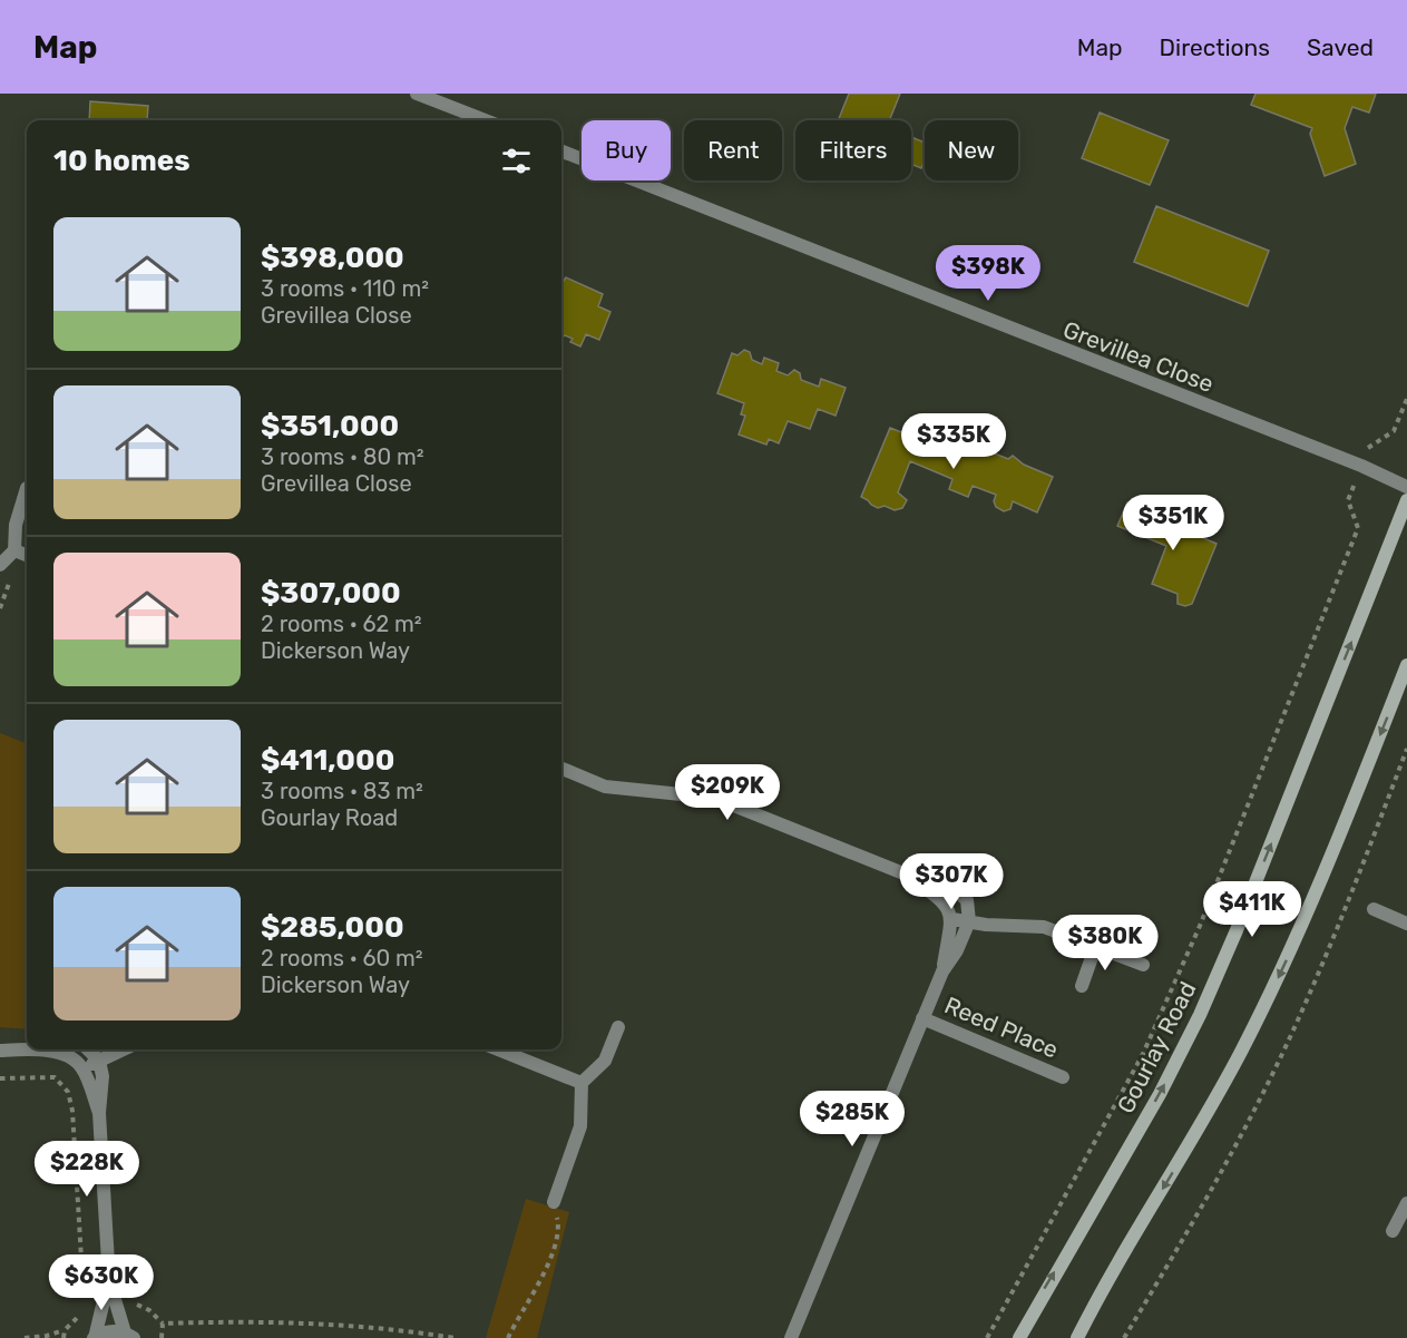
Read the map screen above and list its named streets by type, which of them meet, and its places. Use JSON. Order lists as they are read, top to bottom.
{
  "streets": {
    "main road": ["Gourlay Road"],
    "street": ["Grevillea Close", "Reed Place"]
  },
  "page": {
    "header": "Map",
    "nav": ["Map", "Directions", "Saved"],
    "chip": [
      "Buy",
      "Rent",
      "Filters",
      "New"
    ],
    "heading": "10 homes",
    "list": [
      {
        "name": "$398,000",
        "note": "3 rooms · 110 m² · Grevillea Close"
      },
      {
        "name": "$351,000",
        "note": "3 rooms · 80 m² · Grevillea Close"
      },
      {
        "name": "$307,000",
        "note": "2 rooms · 62 m² · Dickerson Way"
      },
      {
        "name": "$411,000",
        "note": "3 rooms · 83 m² · Gourlay Road"
      },
      {
        "name": "$285,000",
        "note": "2 rooms · 60 m² · Dickerson Way"
      }
    ],
    "price": [
      "$398K",
      "$335K",
      "$351K",
      "$209K",
      "$307K",
      "$411K",
      "$380K",
      "$285K",
      "$228K",
      "$630K"
    ]
  }
}
